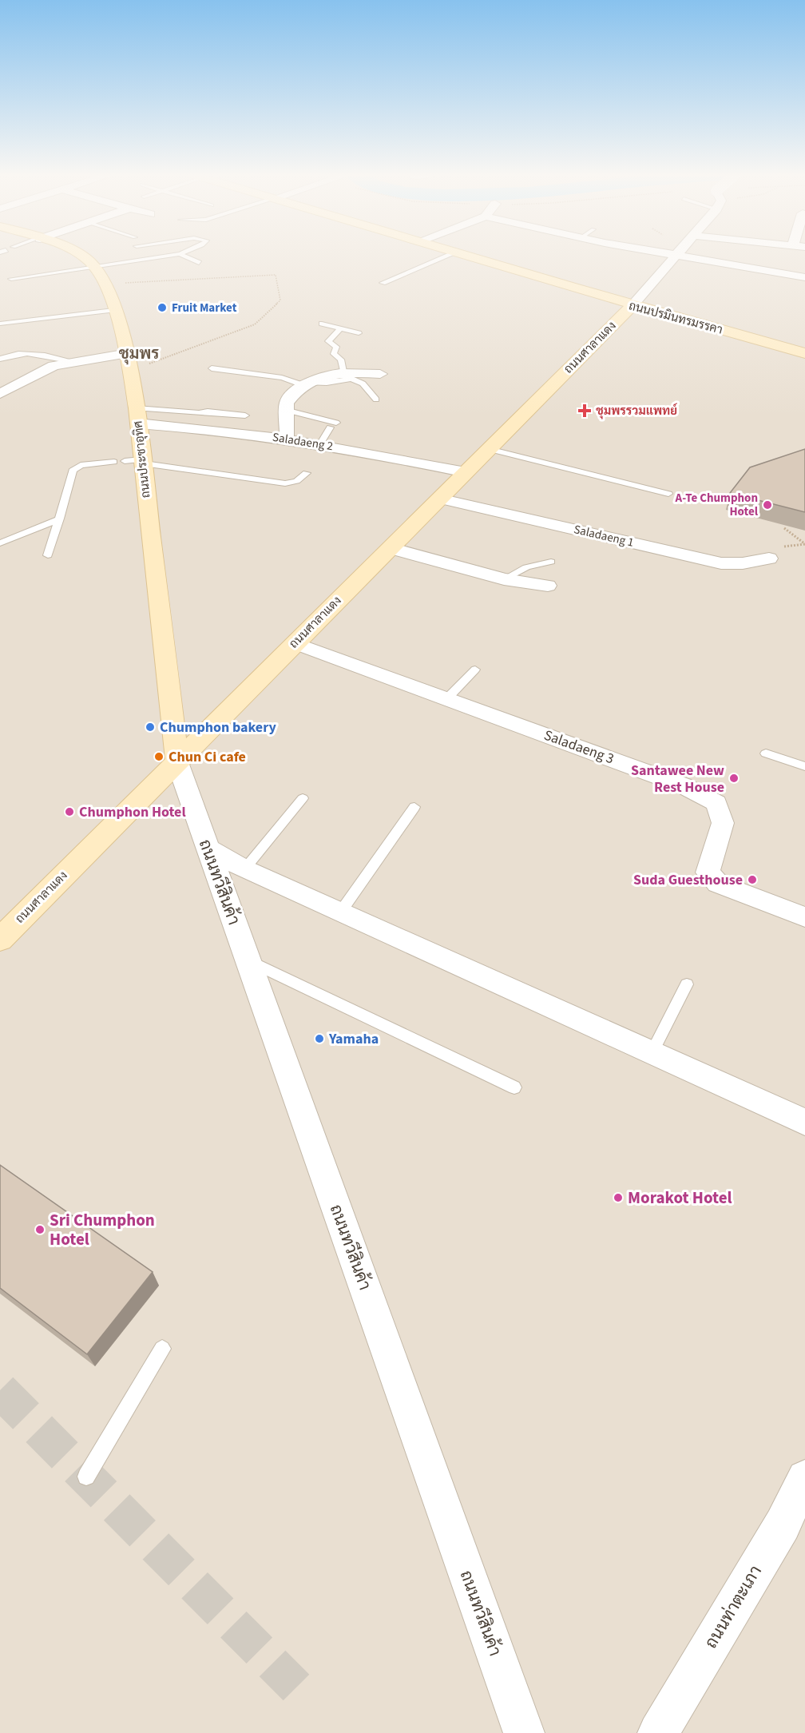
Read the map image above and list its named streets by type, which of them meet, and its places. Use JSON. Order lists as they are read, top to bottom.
{
  "streets": {
    "main road": ["ถนนปรมินทรมรรคา", "ถนนศาลาแดง", "ถนนประชาอุทิศ"],
    "street": [
      "Saladaeng 2",
      "Saladaeng 1",
      "Saladaeng 3",
      "ถนนทวีสินค้า",
      "ถนนท่าตะเภา"
    ]
  },
  "crossings": [
    ["ถนนปรมินทรมรรคา", "ถนนศาลาแดง"],
    ["ถนนศาลาแดง", "Saladaeng 2"],
    ["ถนนศาลาแดง", "ถนนประชาอุทิศ"],
    ["ถนนศาลาแดง", "Saladaeng 1"],
    ["ถนนศาลาแดง", "Saladaeng 3"],
    ["ถนนศาลาแดง", "ถนนทวีสินค้า"],
    ["Saladaeng 2", "ถนนประชาอุทิศ"],
    ["ถนนประชาอุทิศ", "ถนนทวีสินค้า"]
  ],
  "districts": ["ชุมพร"],
  "places": {
    "other": [
      "Fruit Market",
      "A-Te Chumphon Hotel",
      "Chumphon bakery",
      "Chun Ci cafe",
      "Santawee New Rest House",
      "Chumphon Hotel",
      "Suda Guesthouse",
      "Yamaha",
      "Morakot Hotel",
      "Sri Chumphon Hotel"
    ],
    "health": ["ชุมพรรวมแพทย์"]
  }
}
